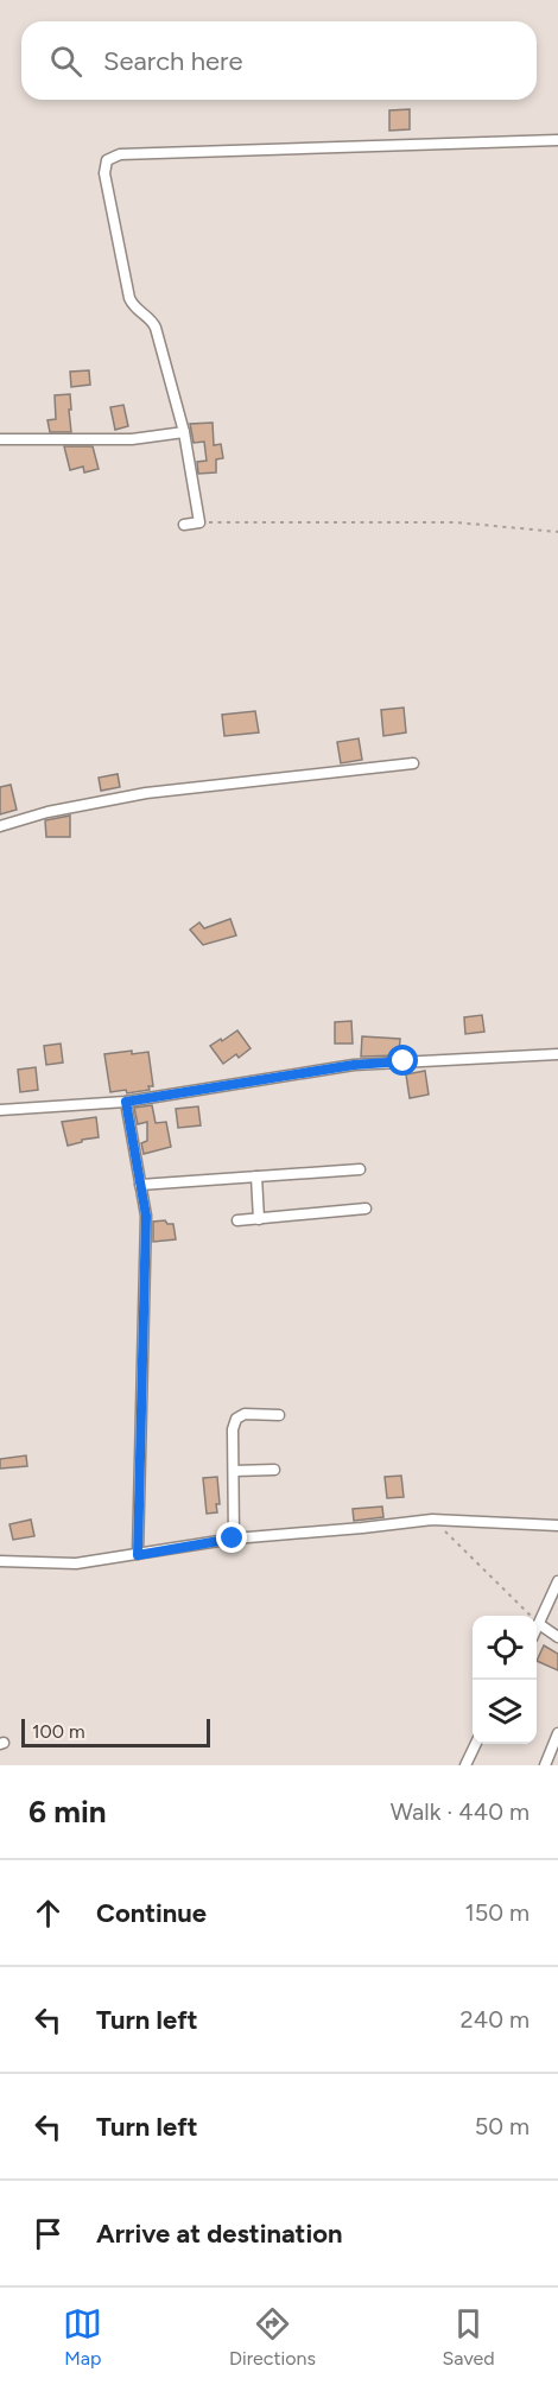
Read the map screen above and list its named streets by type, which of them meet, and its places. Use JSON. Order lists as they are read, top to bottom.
{
  "scale_bar": "100 m",
  "page": {
    "search": "Search here",
    "scale": "100 m",
    "heading": ["6 min", "Walk · 440 m"],
    "list": [
      ["Continue", "150 m"],
      ["Turn left", "240 m"],
      ["Turn left", "50 m"],
      "Arrive at destination"
    ],
    "nav": ["Map", "Directions", "Saved"]
  }
}
